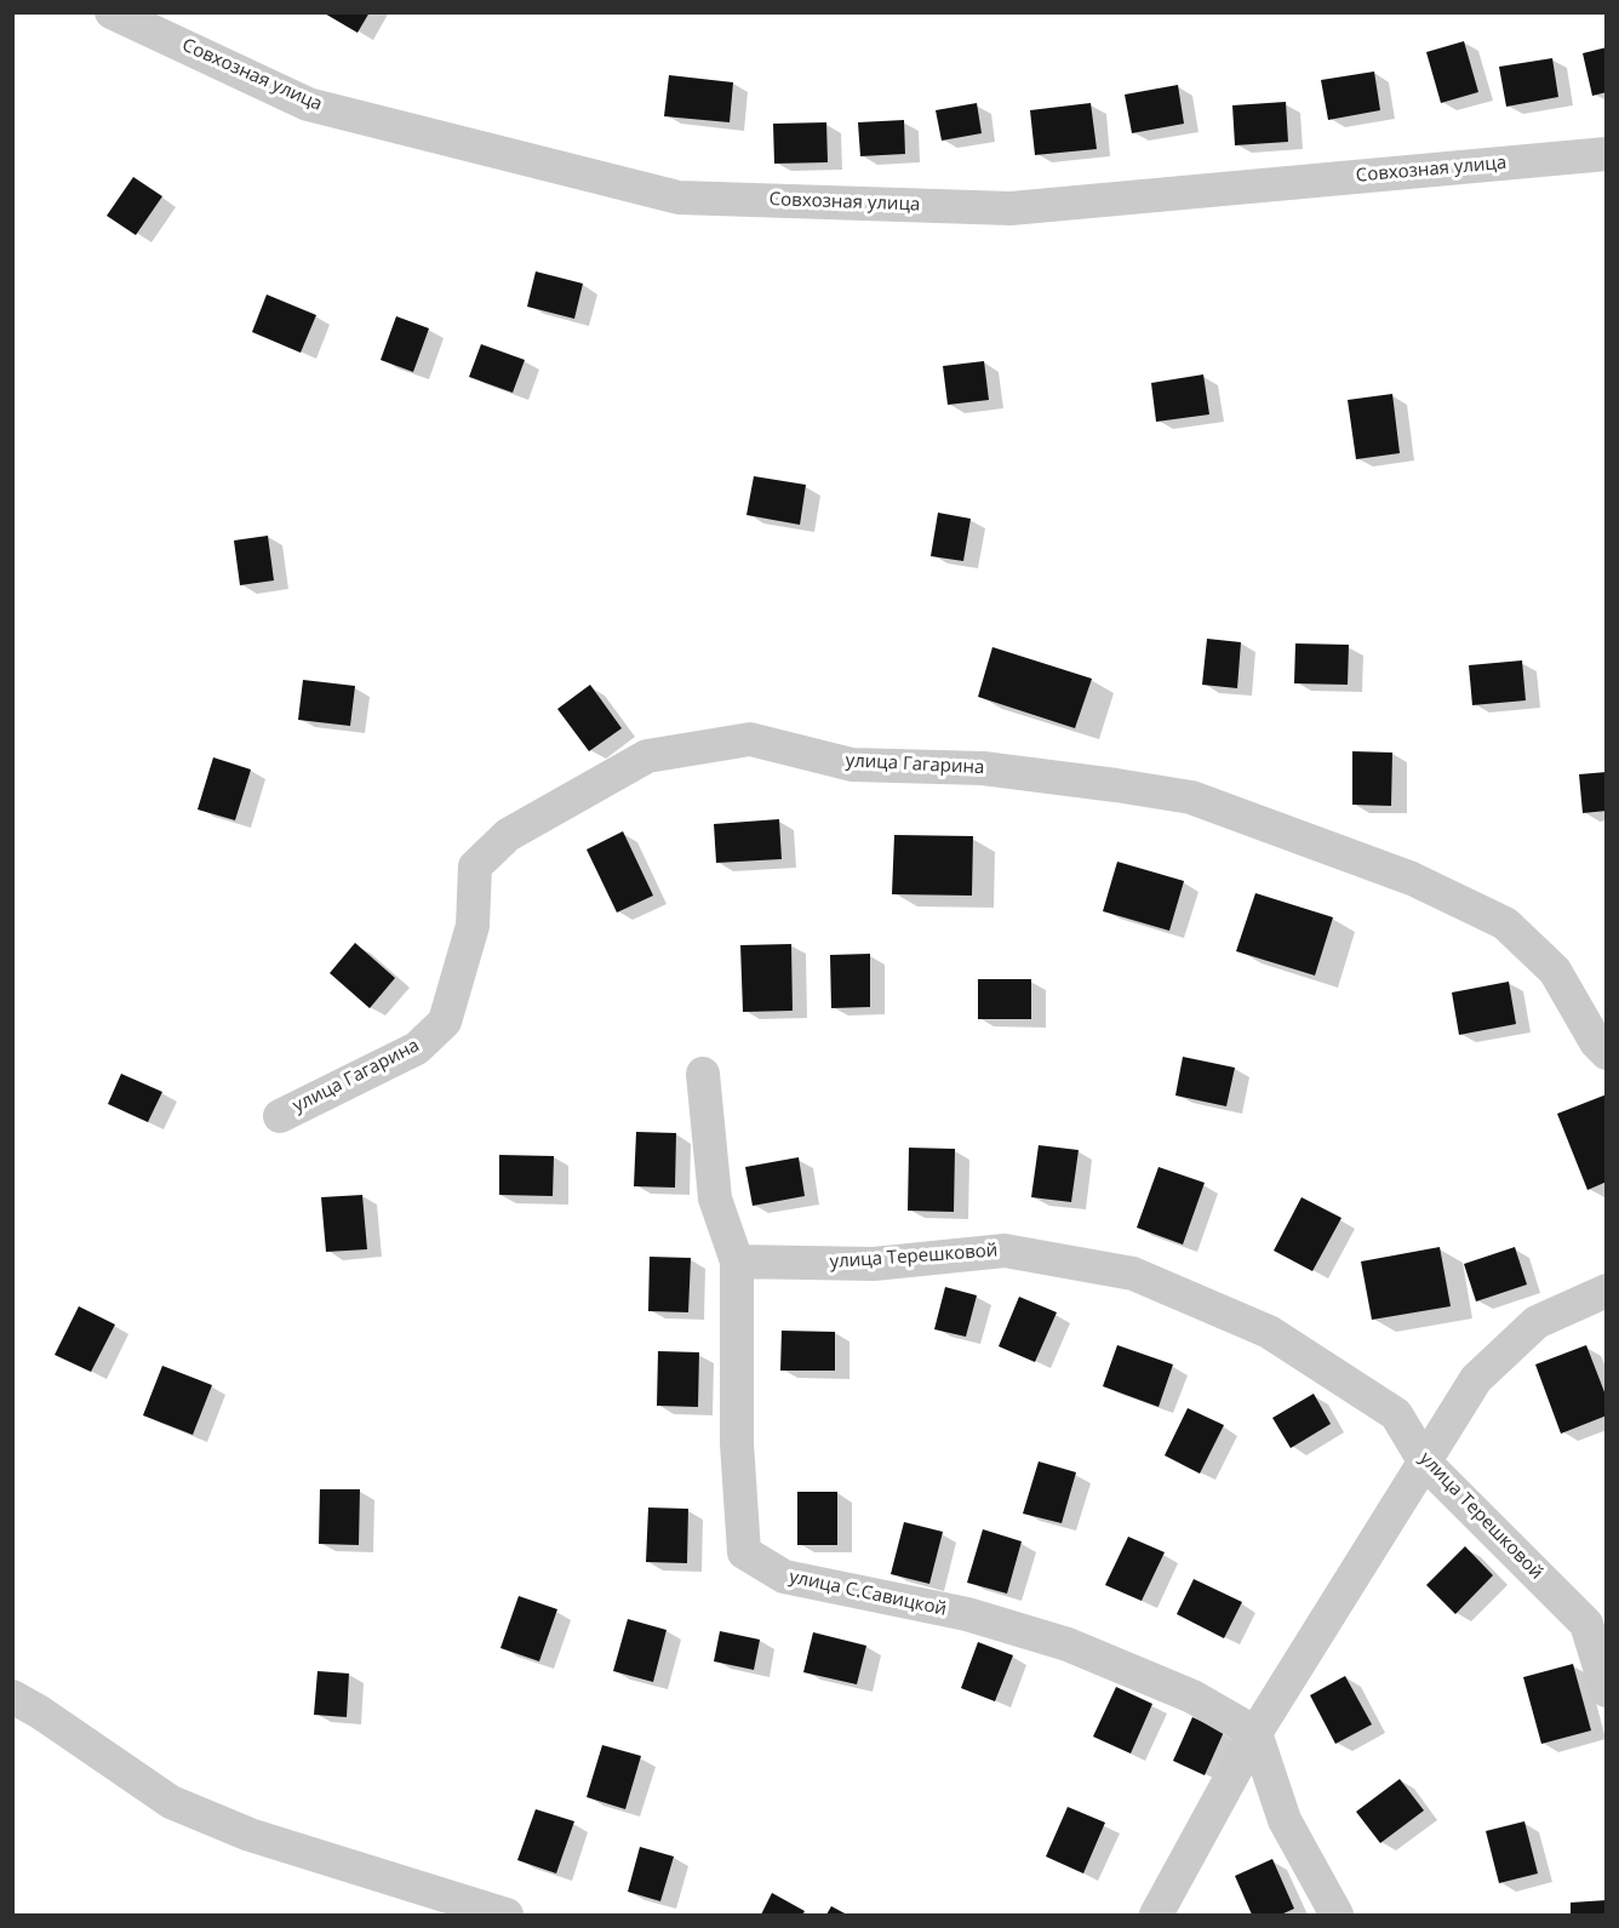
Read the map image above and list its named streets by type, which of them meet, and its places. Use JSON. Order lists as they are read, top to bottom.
{
  "streets": {
    "street": [
      "Совхозная улица",
      "улица Гагарина",
      "улица Терешковой",
      "улица С.Савицкой"
    ]
  },
  "crossings": [
    ["улица Терешковой", "улица С.Савицкой"]
  ]
}
